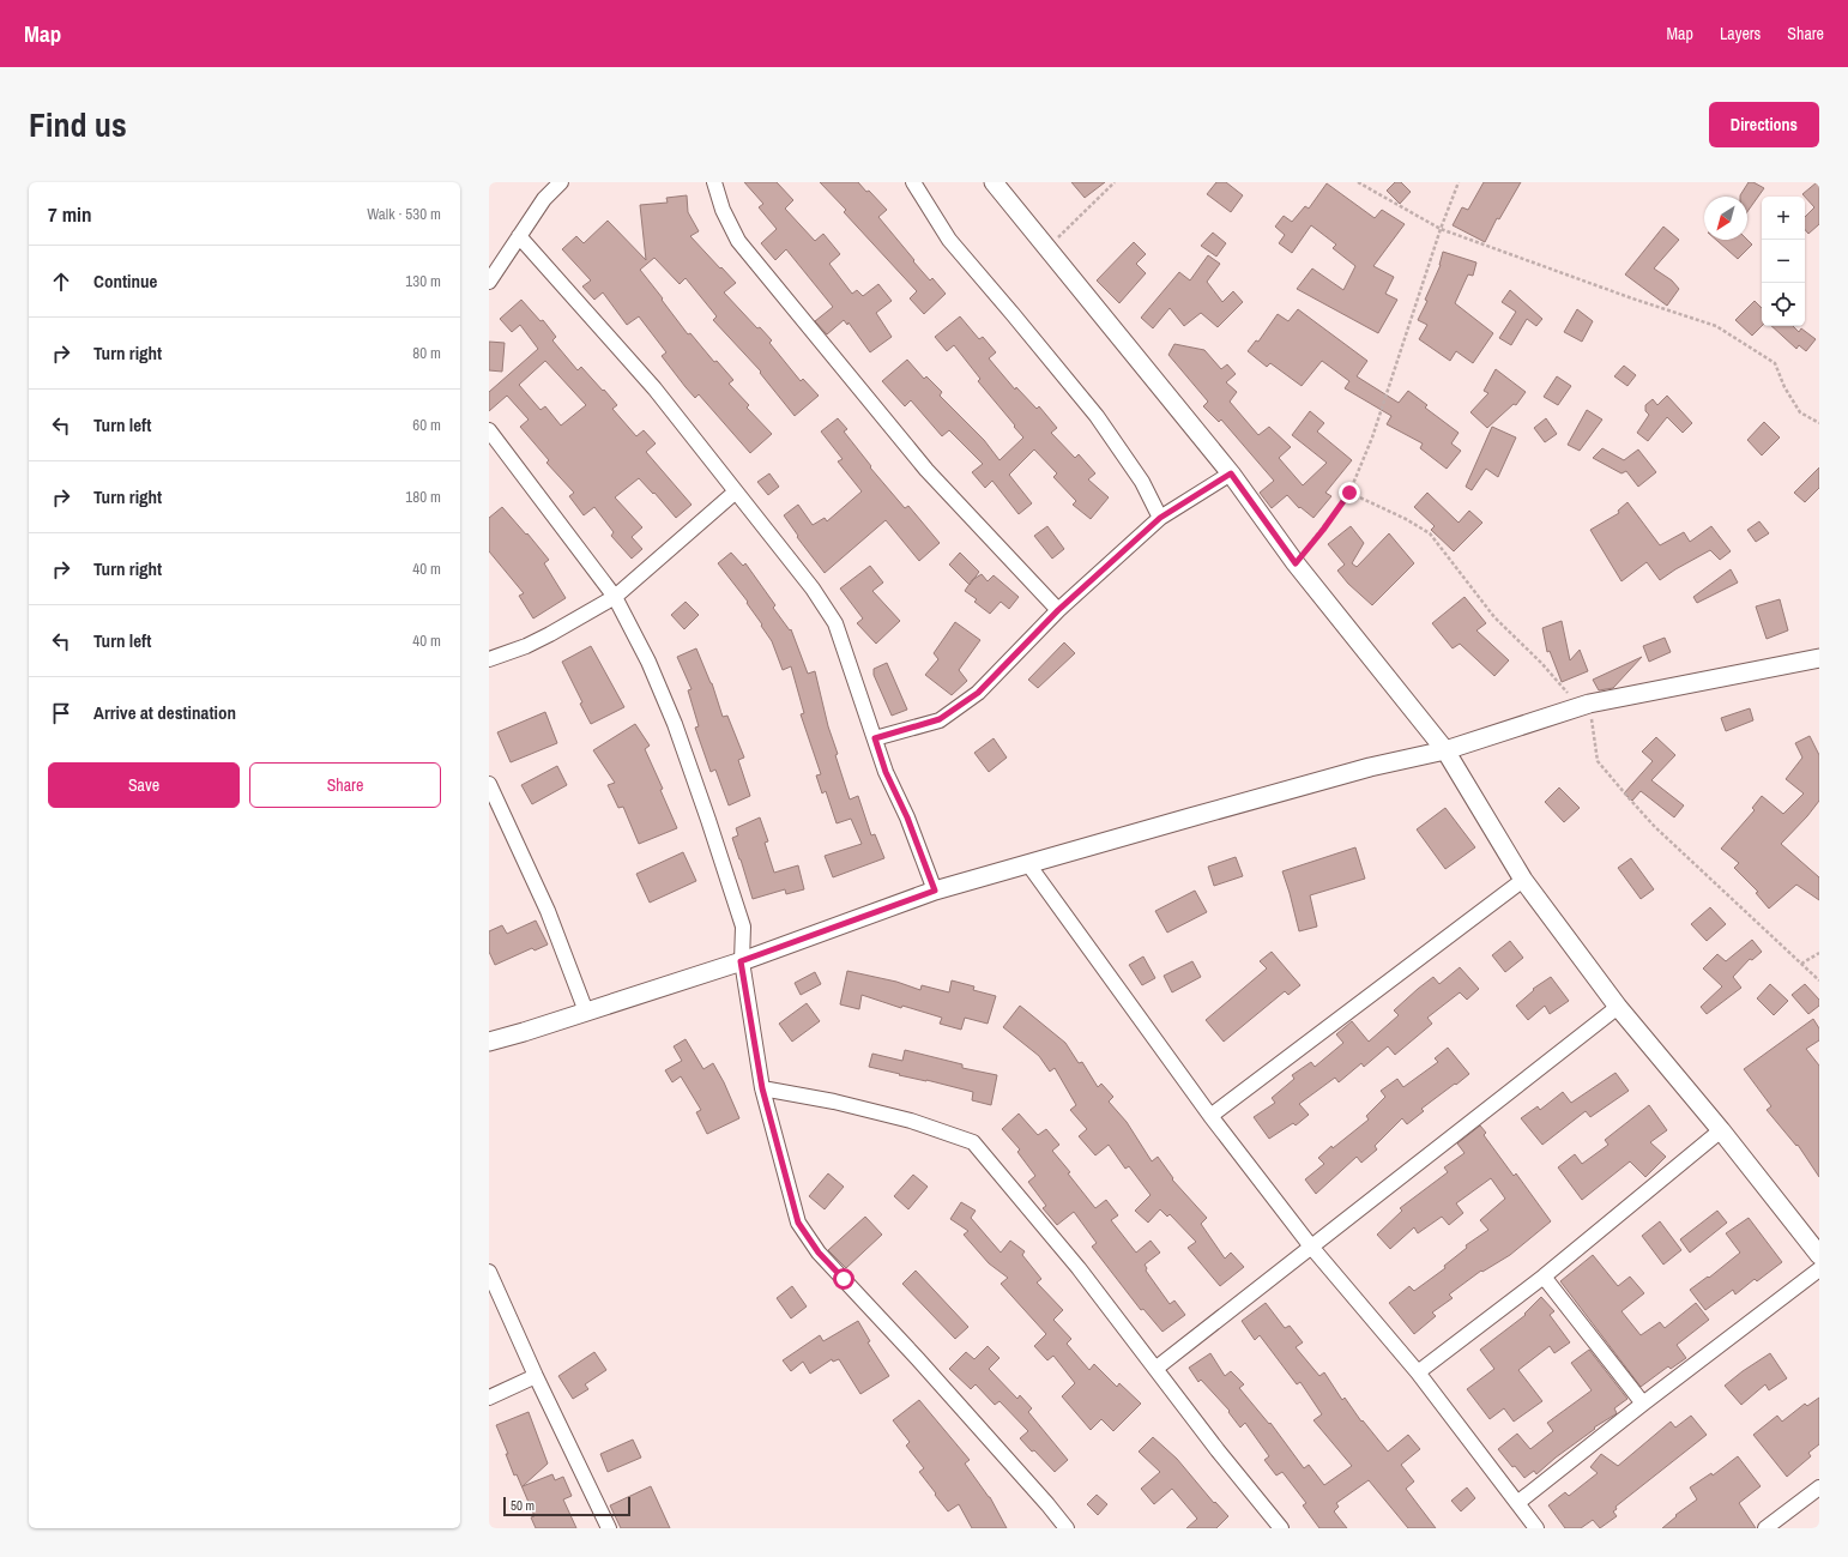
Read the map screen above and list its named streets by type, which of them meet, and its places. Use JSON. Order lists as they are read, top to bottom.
{
  "scale_bar": "50 m",
  "north": "bottom left",
  "page": {
    "header": "Map",
    "nav": ["Map", "Layers", "Share"],
    "title": "Find us",
    "buttons": [
      "Directions",
      ["Save", "Share"]
    ],
    "heading": ["7 min", "Walk · 530 m"],
    "map_buttons": ["+", "−"],
    "list": [
      ["Continue", "130 m"],
      ["Turn right", "80 m"],
      ["Turn left", "60 m"],
      ["Turn right", "180 m"],
      ["Turn right", "40 m"],
      ["Turn left", "40 m"],
      "Arrive at destination"
    ],
    "scale": "50 m"
  }
}
